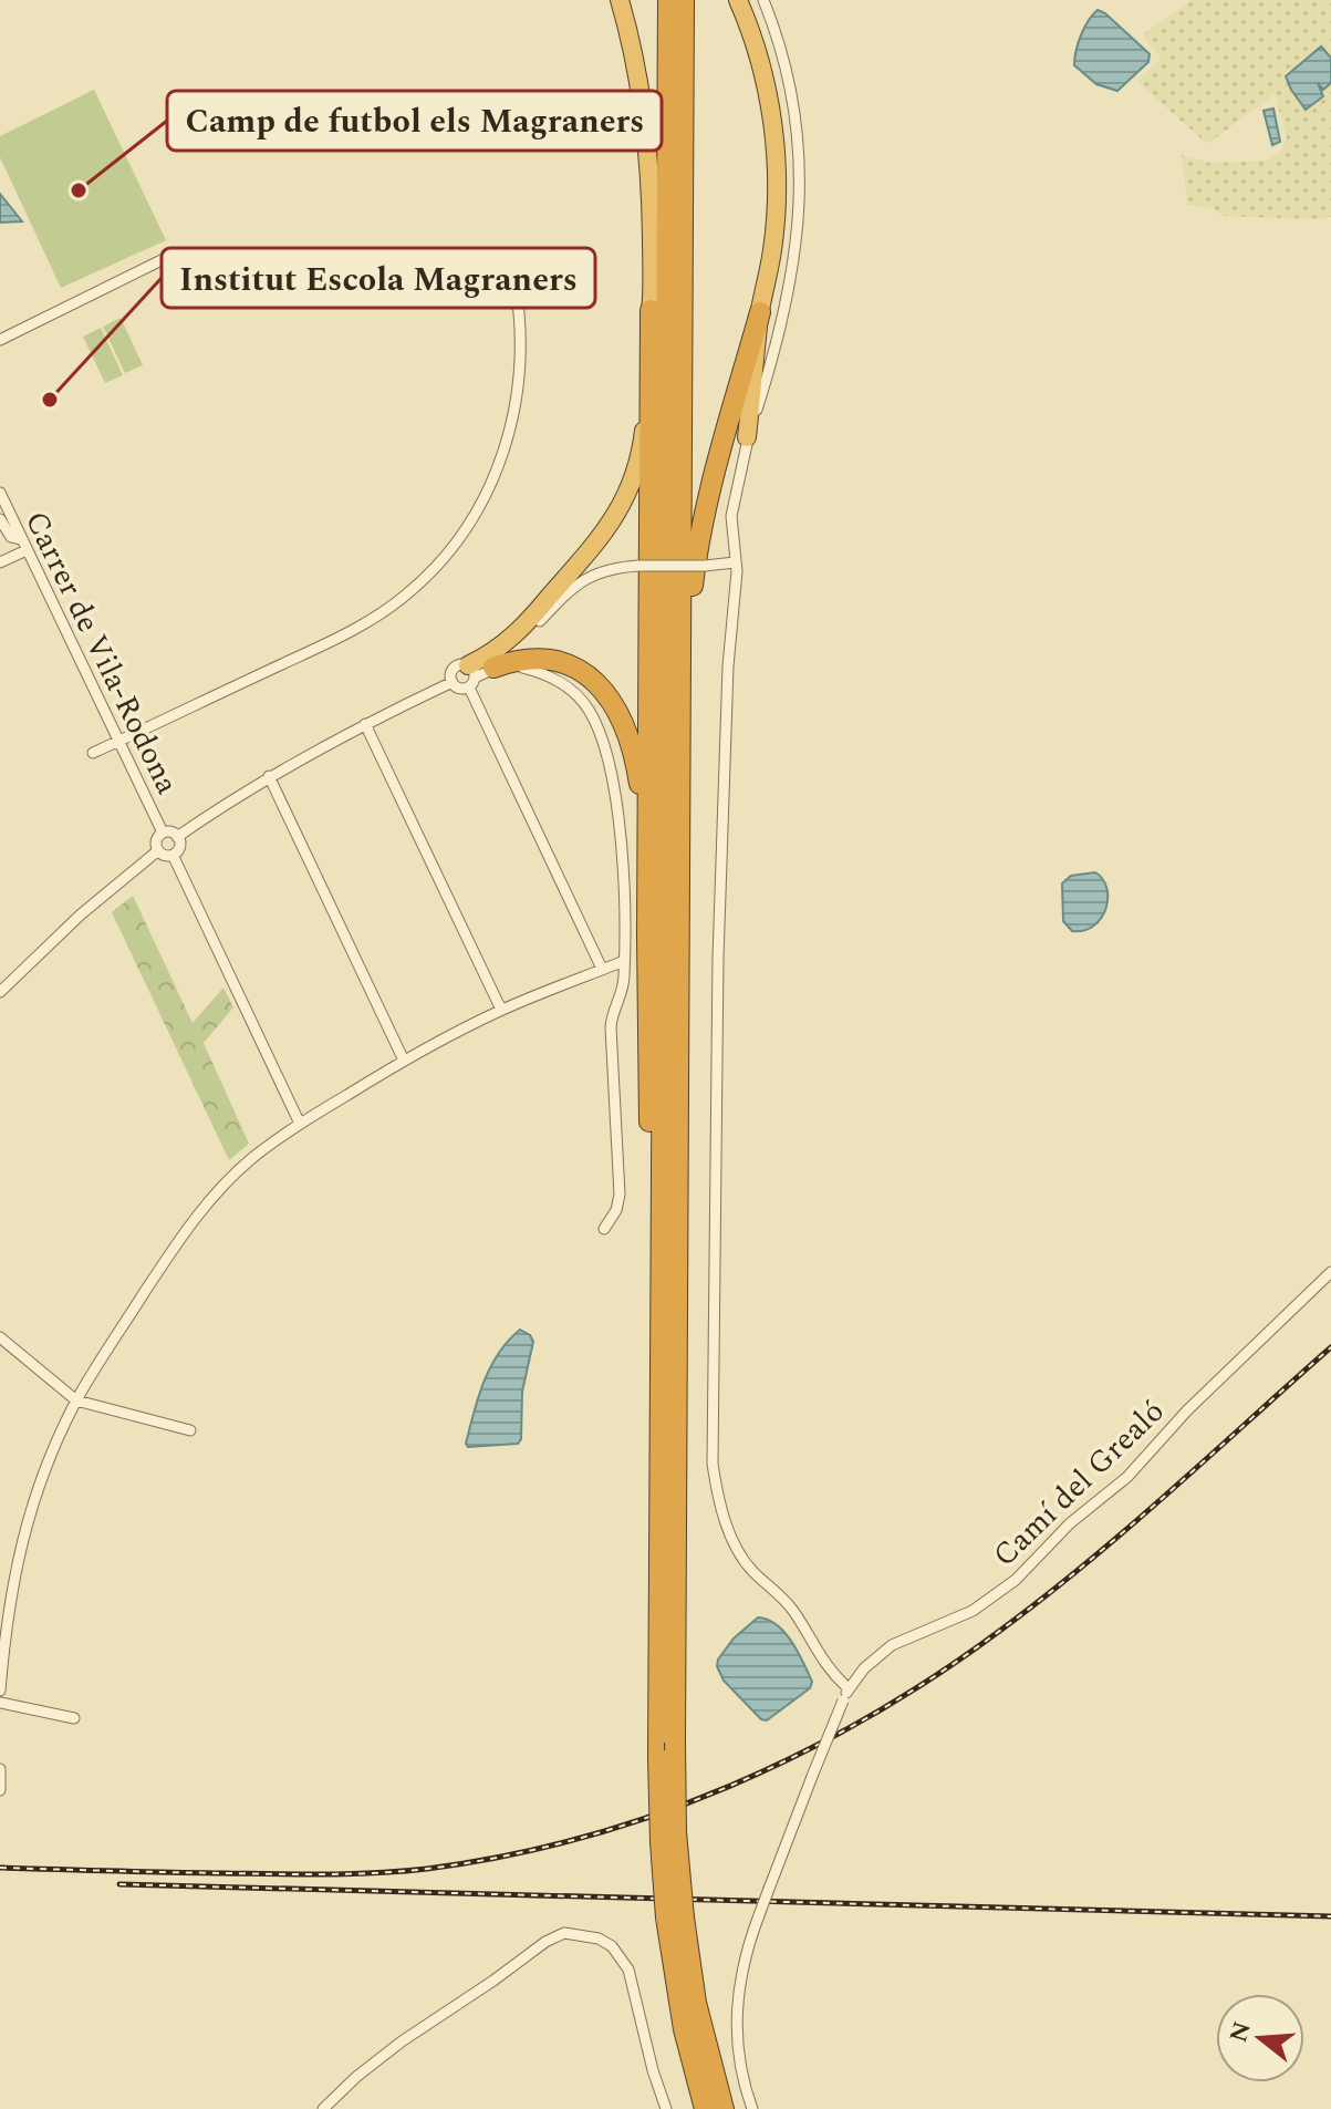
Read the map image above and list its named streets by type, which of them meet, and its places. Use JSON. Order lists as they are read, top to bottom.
{
  "streets": {
    "street": ["Carrer de Vila-Rodona", "Camí del Grealó"]
  },
  "places": ["Camp de futbol els Magraners", "Institut Escola Magraners"],
  "north": "left"
}
